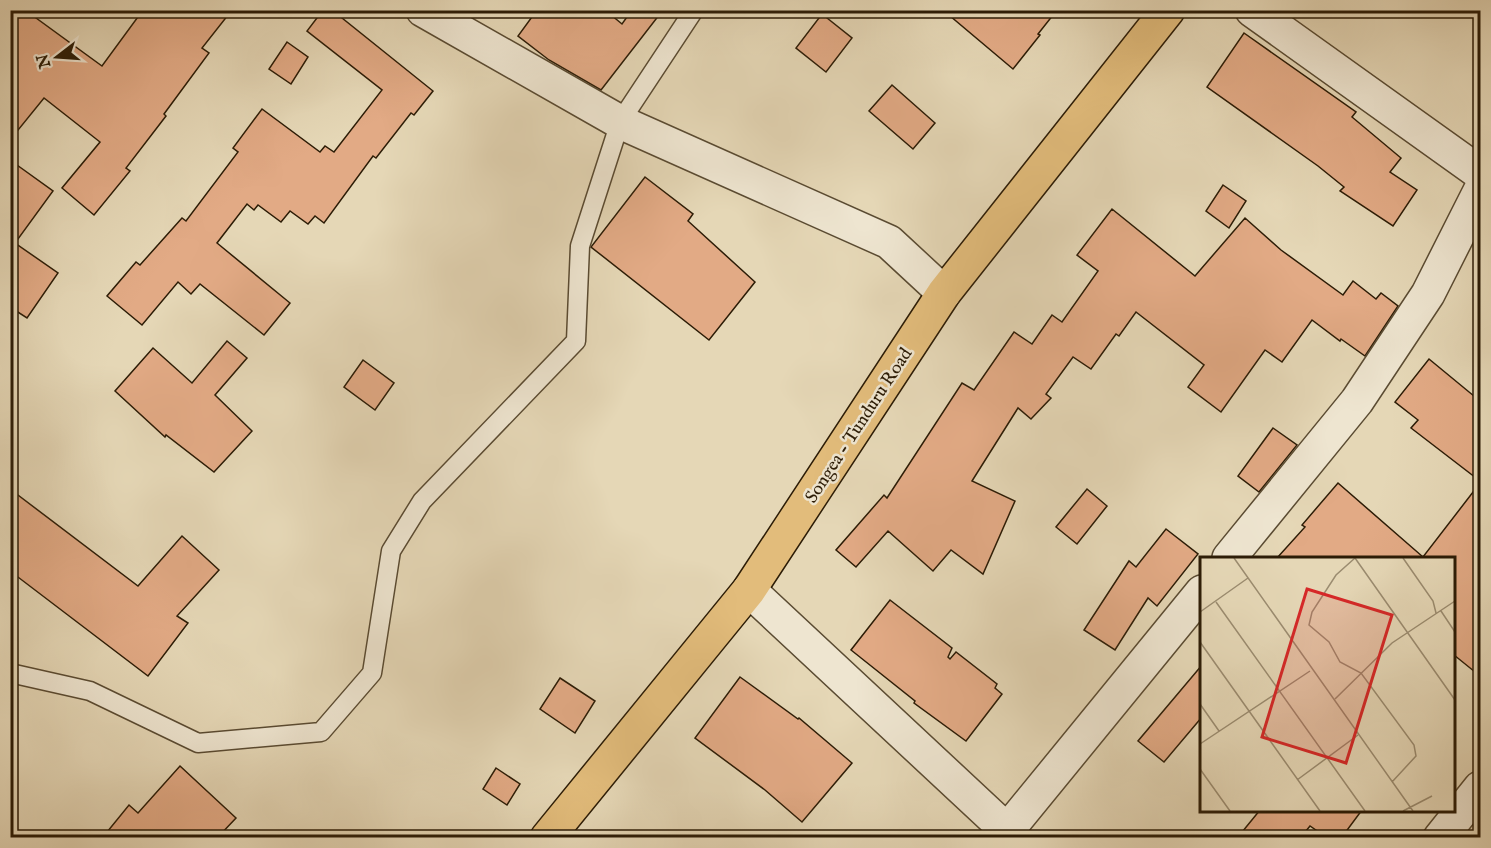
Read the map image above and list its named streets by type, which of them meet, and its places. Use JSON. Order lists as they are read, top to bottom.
{
  "streets": {
    "highway": ["Songea - Tunduru Road"]
  },
  "north": "left"
}
